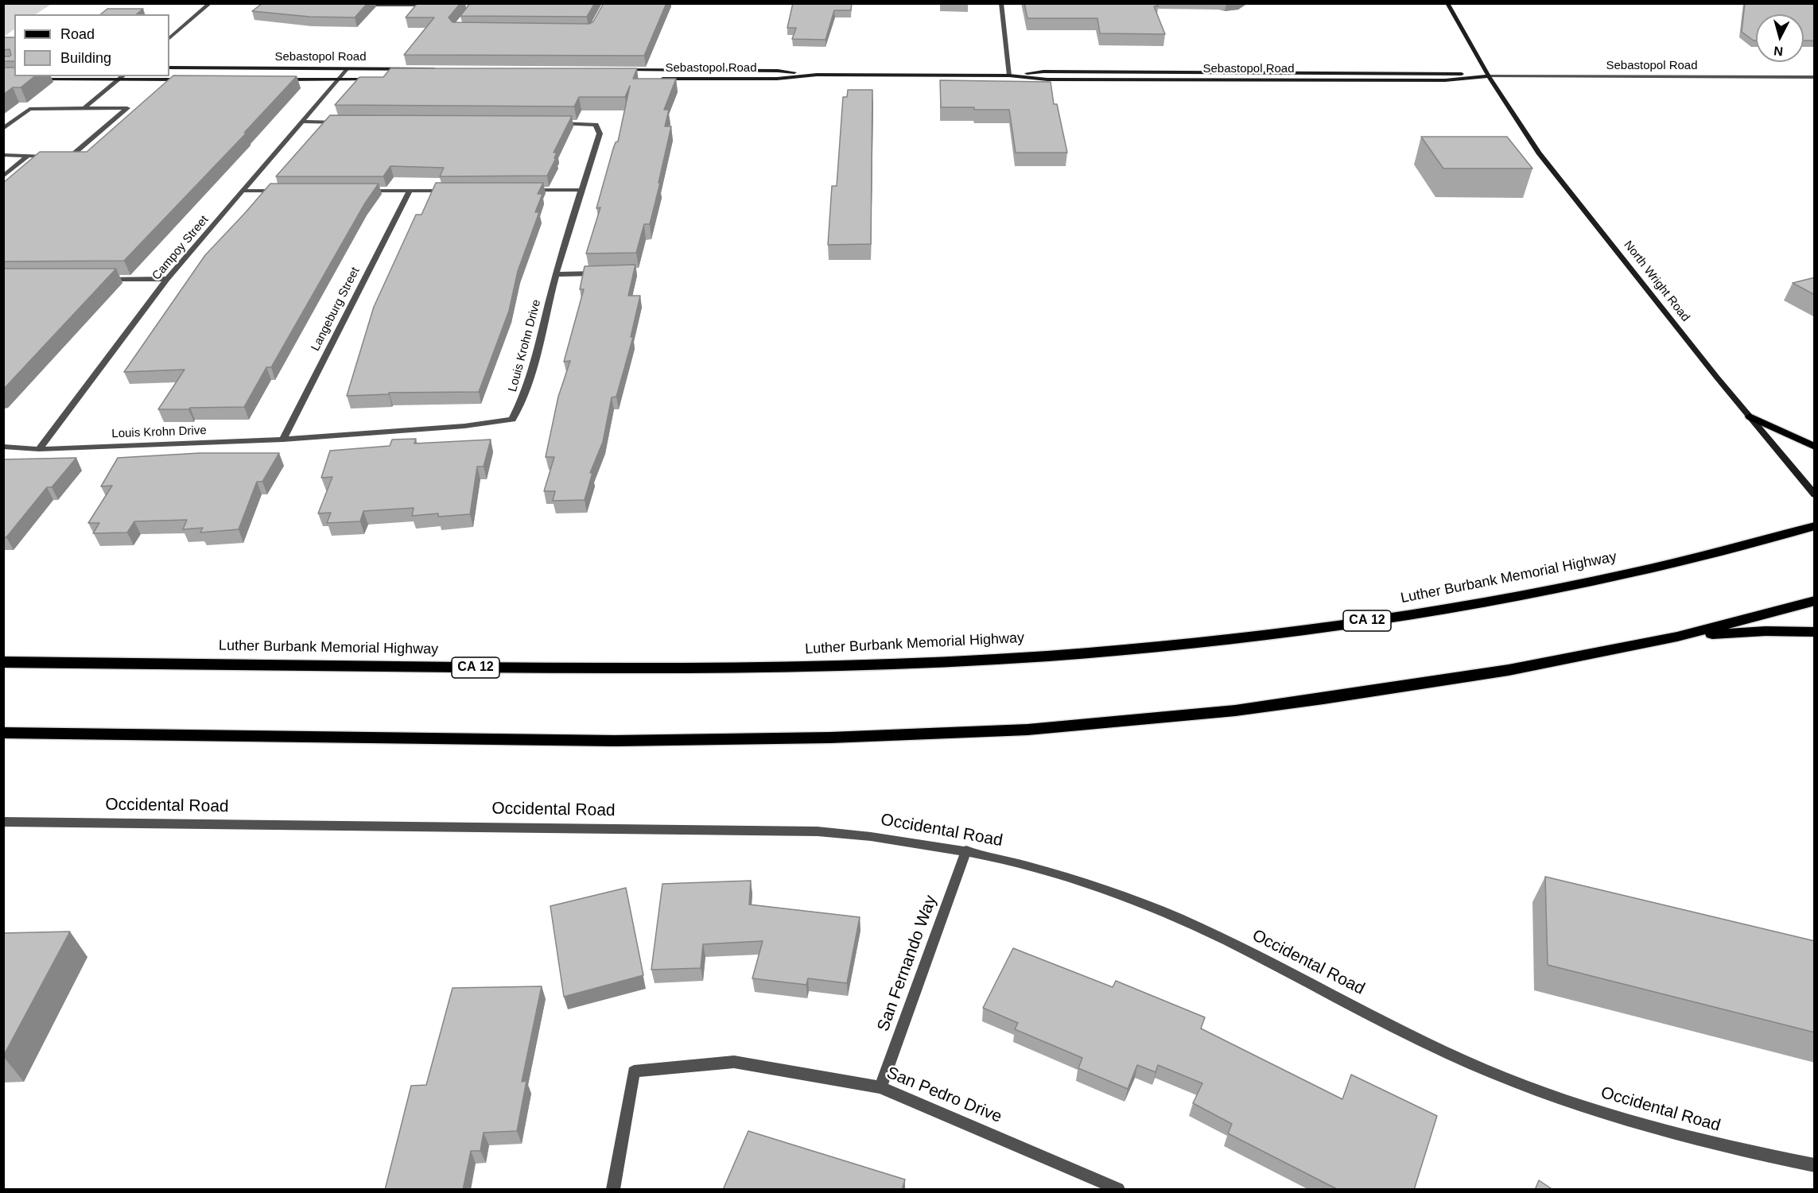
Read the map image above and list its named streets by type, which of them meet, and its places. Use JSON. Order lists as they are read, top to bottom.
{
  "streets": {
    "highway": ["Luther Burbank Memorial Highway", "CA 12"],
    "main road": ["Sebastopol Road", "North Wright Road"],
    "street": [
      "Campoy Street",
      "Langeburg Street",
      "Louis Krohn Drive",
      "Occidental Road",
      "San Fernando Way",
      "San Pedro Drive"
    ]
  },
  "crossings": [
    ["Sebastopol Road", "Campoy Street"],
    ["Sebastopol Road", "North Wright Road"],
    ["Campoy Street", "Louis Krohn Drive"],
    ["Langeburg Street", "Louis Krohn Drive"],
    ["Occidental Road", "San Fernando Way"],
    ["San Fernando Way", "San Pedro Drive"]
  ],
  "legend": ["Road", "Building"],
  "north": "bottom"
}
